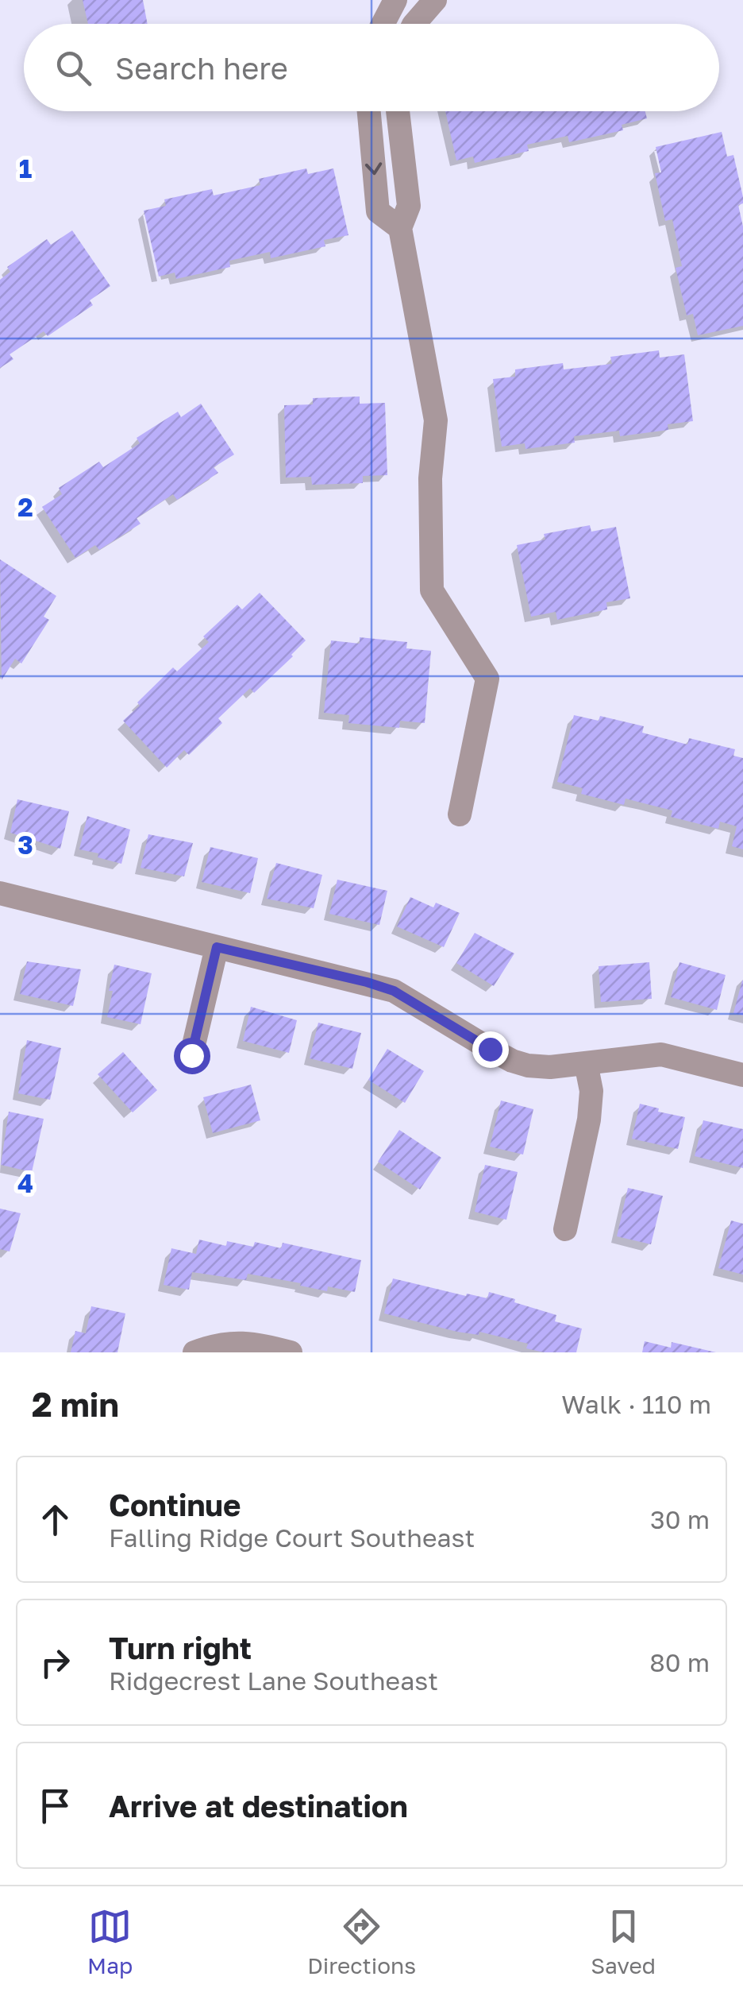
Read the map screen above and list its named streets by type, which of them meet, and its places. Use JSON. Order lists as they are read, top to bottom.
{
  "page": {
    "search": "Search here",
    "heading": ["2 min", "Walk · 110 m"],
    "list": [
      ["Continue", "Falling Ridge Court Southeast", "30 m"],
      ["Turn right", "Ridgecrest Lane Southeast", "80 m"],
      "Arrive at destination"
    ],
    "nav": ["Map", "Directions", "Saved"]
  },
  "grid": {
    "rows": [
      "1",
      "2",
      "3",
      "4"
    ]
  }
}
